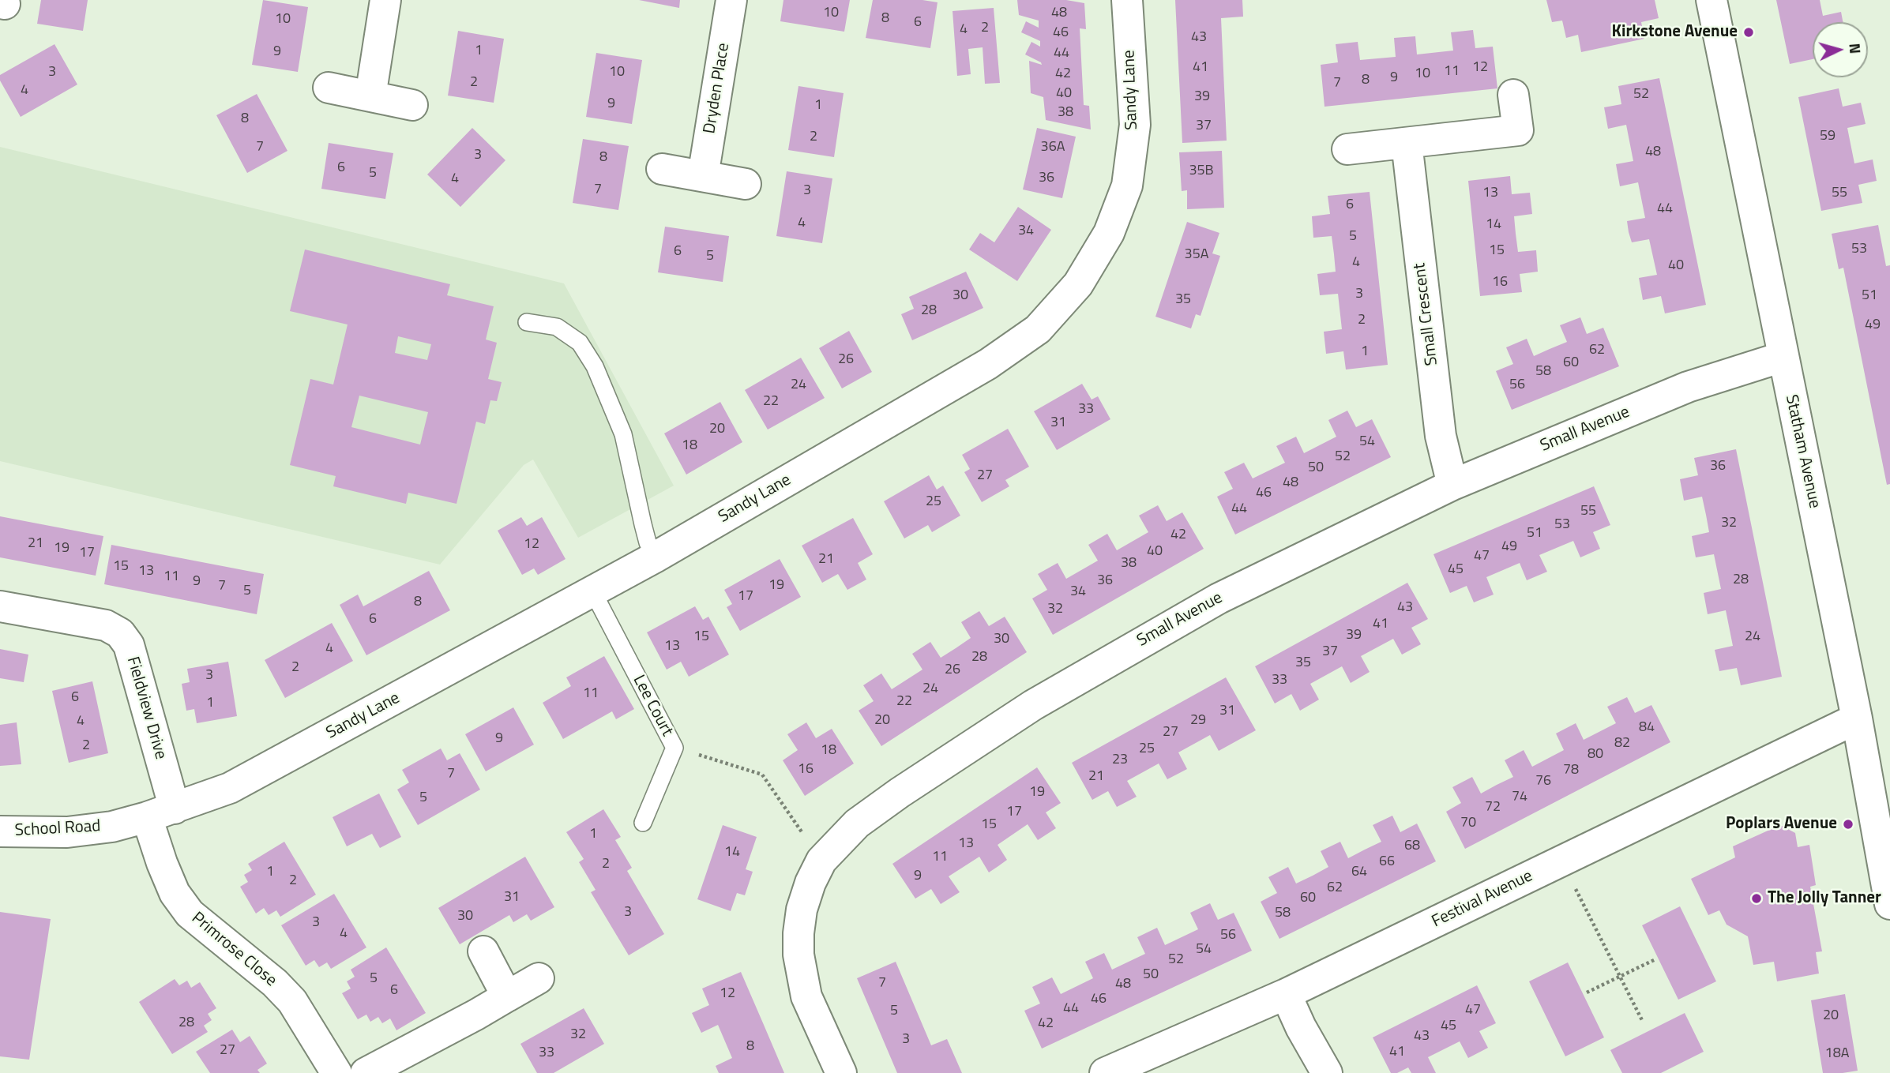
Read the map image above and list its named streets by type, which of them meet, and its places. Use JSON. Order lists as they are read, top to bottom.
{
  "streets": {
    "street": [
      "Dryden Place",
      "Sandy Lane",
      "Small Crescent",
      "Small Avenue",
      "Statham Avenue",
      "Fieldview Drive",
      "School Road",
      "Festival Avenue",
      "Primrose Close"
    ],
    "lane": ["Lee Court"]
  },
  "crossings": [
    ["Sandy Lane", "Lee Court"],
    ["Sandy Lane", "Fieldview Drive"],
    ["Sandy Lane", "School Road"],
    ["Sandy Lane", "Primrose Close"],
    ["Small Crescent", "Small Avenue"],
    ["Small Avenue", "Statham Avenue"],
    ["Statham Avenue", "Festival Avenue"],
    ["Fieldview Drive", "School Road"],
    ["Fieldview Drive", "Primrose Close"],
    ["School Road", "Primrose Close"]
  ],
  "places": ["Kirkstone Avenue", "Poplars Avenue", "The Jolly Tanner"],
  "house_numbers": [
    "10",
    "48",
    "8",
    "10",
    "6",
    "2",
    "4",
    "46",
    "43",
    "1",
    "9",
    "44",
    "41",
    "12",
    "11",
    "3",
    "10",
    "42",
    "10",
    "9",
    "8",
    "2",
    "7",
    "4",
    "40",
    "52",
    "39",
    "9",
    "1",
    "38",
    "8",
    "37",
    "59",
    "2",
    "7",
    "36A",
    "48",
    "3",
    "8",
    "6",
    "35B",
    "5",
    "36",
    "4",
    "7",
    "3",
    "13",
    "55",
    "6",
    "44",
    "4",
    "14",
    "34",
    "5",
    "53",
    "15",
    "6",
    "35A",
    "5",
    "4",
    "40",
    "16",
    "3",
    "30",
    "51",
    "35",
    "28",
    "2",
    "49",
    "62",
    "1",
    "26",
    "60",
    "58",
    "24",
    "56",
    "22",
    "33",
    "31",
    "20",
    "54",
    "18",
    "52",
    "36",
    "50",
    "27",
    "48",
    "46",
    "25",
    "44",
    "55",
    "32",
    "53",
    "51",
    "42",
    "21",
    "12",
    "49",
    "19",
    "40",
    "17",
    "47",
    "21",
    "38",
    "15",
    "45",
    "13",
    "11",
    "28",
    "36",
    "9",
    "19",
    "7",
    "5",
    "34",
    "17",
    "8",
    "43",
    "32",
    "6",
    "41",
    "39",
    "15",
    "24",
    "30",
    "13",
    "4",
    "37",
    "28",
    "35",
    "2",
    "26",
    "3",
    "33",
    "24",
    "11",
    "6",
    "22",
    "1",
    "31",
    "20",
    "29",
    "4",
    "84",
    "27",
    "9",
    "82",
    "2",
    "25",
    "18",
    "80",
    "23",
    "16",
    "78",
    "7",
    "21",
    "76",
    "19",
    "74",
    "5",
    "72",
    "17",
    "70",
    "15",
    "1",
    "13",
    "68",
    "14",
    "11",
    "66",
    "2",
    "1",
    "64",
    "9",
    "2",
    "62",
    "31",
    "60",
    "3",
    "58",
    "30",
    "3",
    "4",
    "56",
    "54",
    "52",
    "50",
    "5",
    "7",
    "48",
    "6",
    "12",
    "46",
    "44",
    "47",
    "5",
    "20",
    "28",
    "42",
    "45",
    "32",
    "43",
    "3",
    "8",
    "27",
    "41",
    "33",
    "18A"
  ],
  "north": "right"
}
